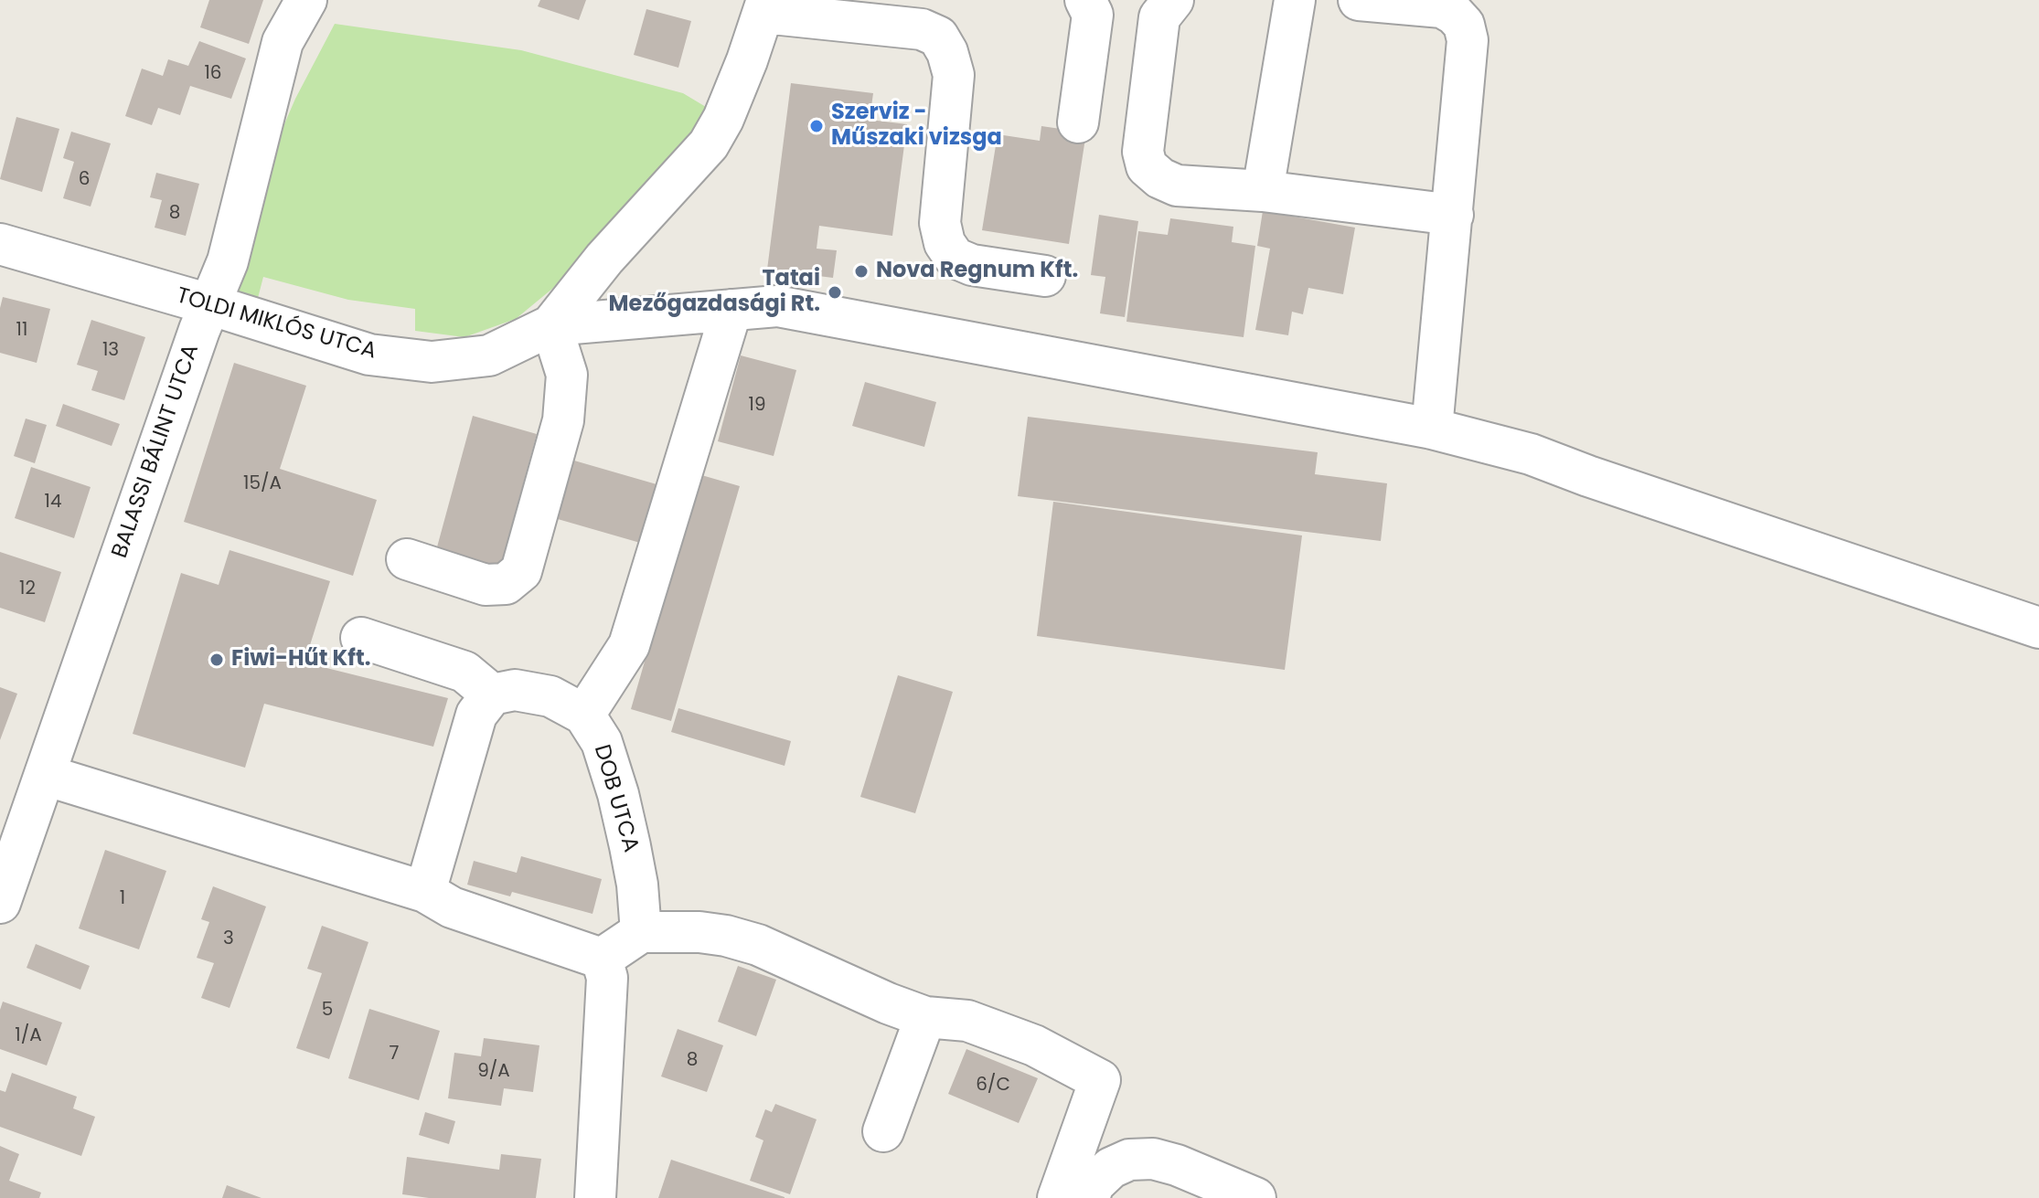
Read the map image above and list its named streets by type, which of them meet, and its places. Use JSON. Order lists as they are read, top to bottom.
{
  "streets": {
    "street": ["TOLDI MIKLÓS UTCA", "BALASSI BÁLINT UTCA", "DOB UTCA"]
  },
  "crossings": [
    ["TOLDI MIKLÓS UTCA", "BALASSI BÁLINT UTCA"]
  ],
  "places": [
    "Szerviz - Műszaki vizsga",
    "Nova Regnum Kft.",
    "Tatai Mezőgazdasági Rt.",
    "Fiwi-Hűt Kft."
  ],
  "house_numbers": [
    "16",
    "6",
    "8",
    "11",
    "13",
    "19",
    "15/A",
    "14",
    "12",
    "1",
    "3",
    "5",
    "1/A",
    "7",
    "8",
    "9/A",
    "6/C"
  ]
}
